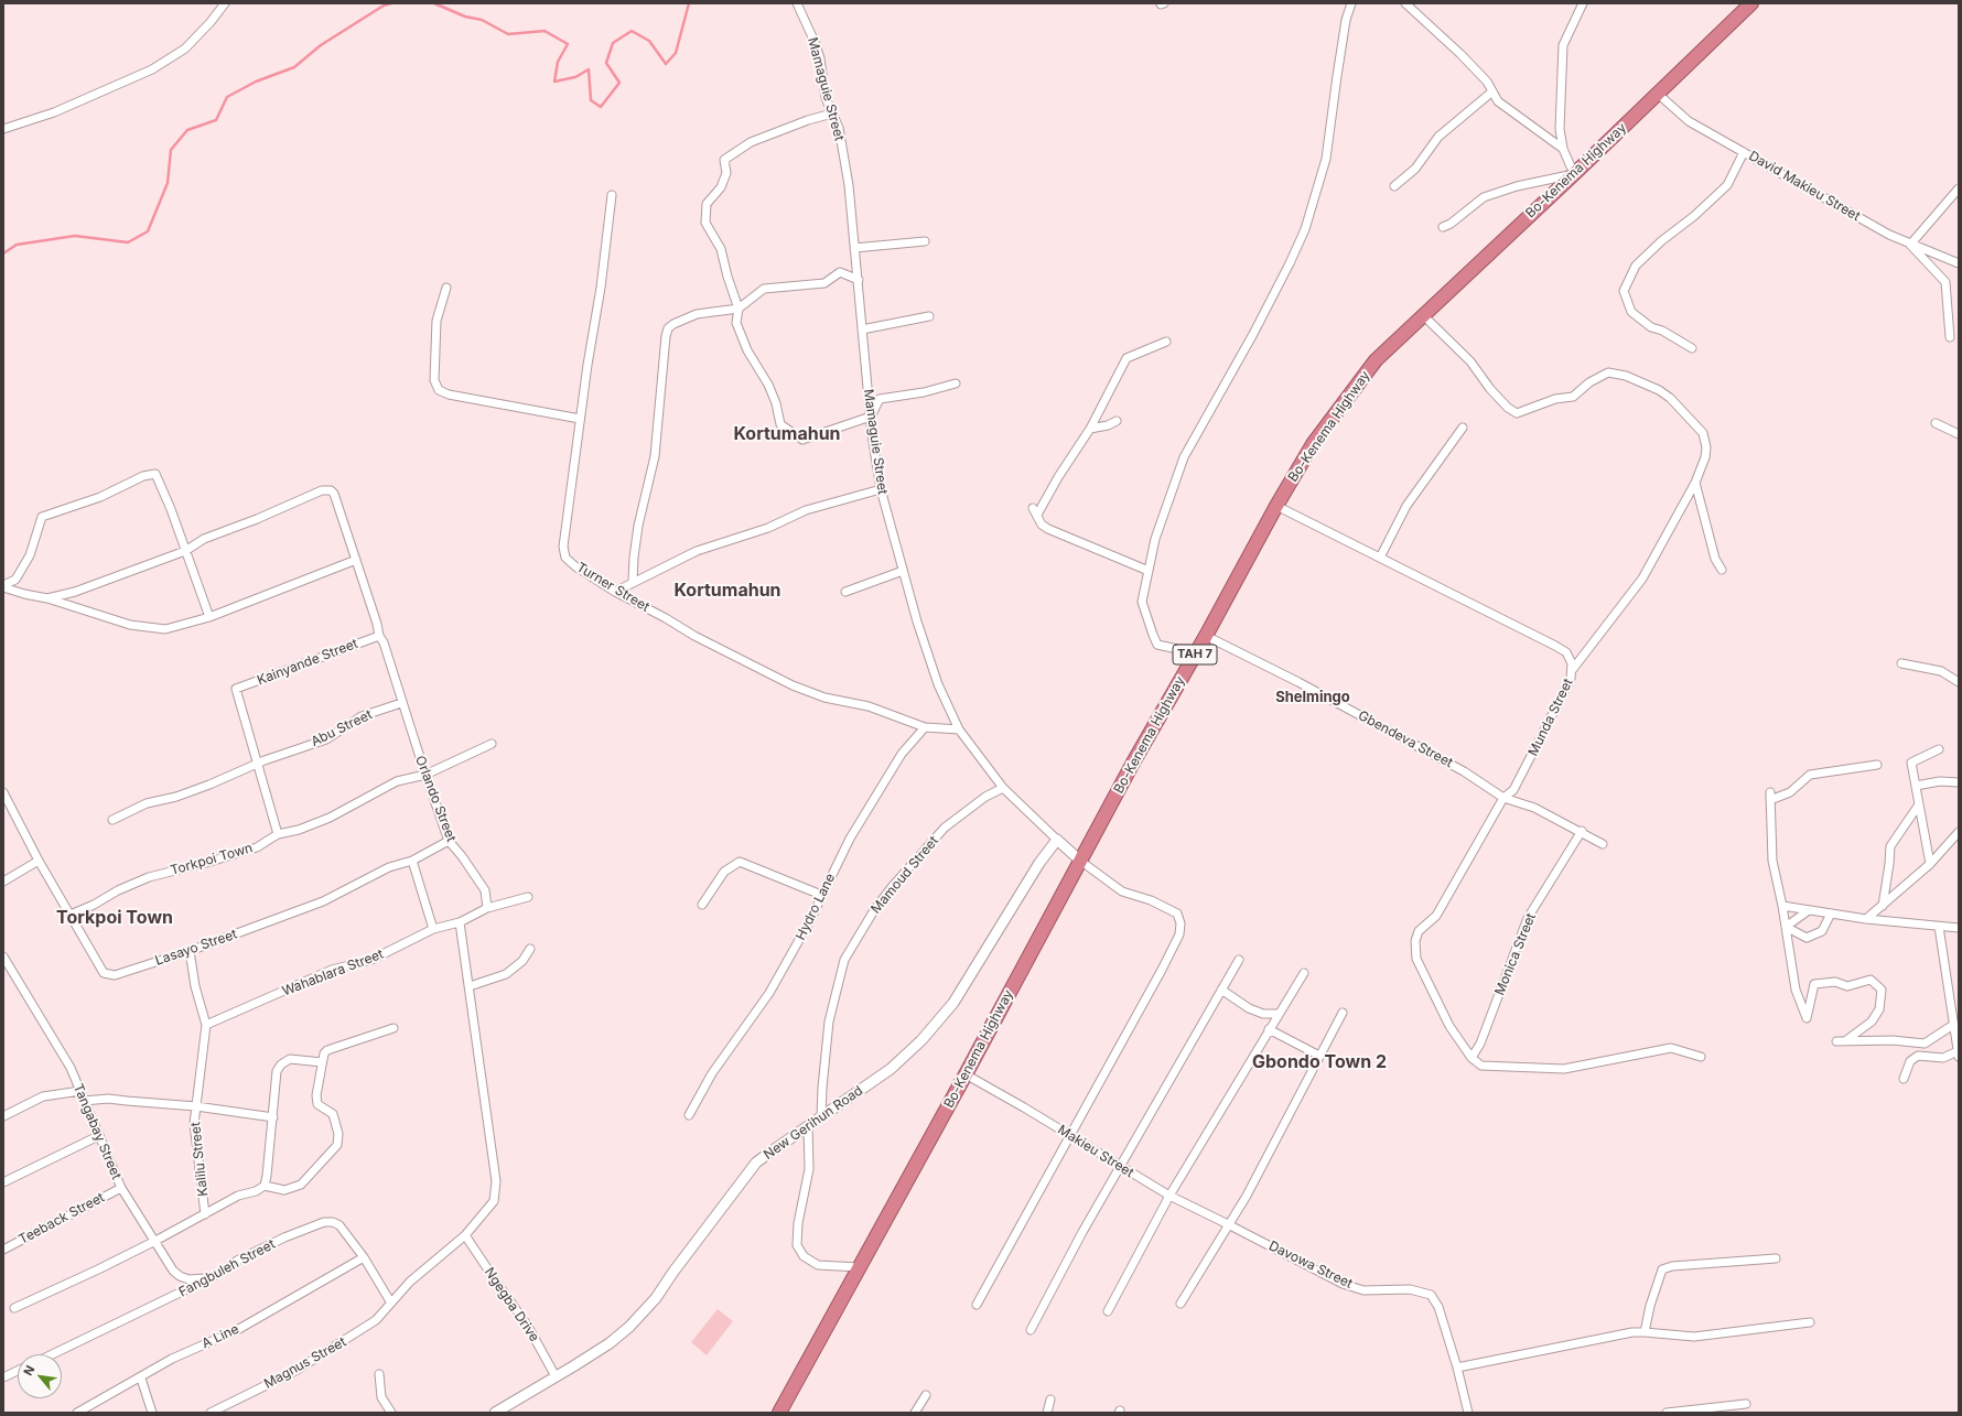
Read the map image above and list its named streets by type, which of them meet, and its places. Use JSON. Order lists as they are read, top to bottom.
{
  "streets": {
    "highway": ["Bo-Kenema Highway", "TAH 7"],
    "street": [
      "Mamaguie Street",
      "David Makieu Street",
      "Turner Street",
      "Kainyande Street",
      "Munda Street",
      "Abu Street",
      "Gbendeva Street",
      "Orlando Street",
      "Torkpoi Town",
      "Mamoud Street",
      "Hydro Lane",
      "Lasayo Street",
      "Monica Street",
      "Wahablara Street",
      "New Gerihun Road",
      "Tangabay Street",
      "Makieu Street",
      "Kalilu Street",
      "Teeback Street",
      "Davowa Street",
      "Fangbuleh Street",
      "Ngegba Drive",
      "A Line",
      "Magnus Street"
    ]
  },
  "crossings": [
    ["Mamaguie Street", "Mamoud Street"],
    ["Mamaguie Street", "New Gerihun Road"],
    ["Bo-Kenema Highway", "David Makieu Street"],
    ["Bo-Kenema Highway", "Munda Street"],
    ["Bo-Kenema Highway", "Gbendeva Street"],
    ["Bo-Kenema Highway", "Makieu Street"],
    ["Turner Street", "Hydro Lane"],
    ["Kainyande Street", "Abu Street"],
    ["Kainyande Street", "Orlando Street"],
    ["Munda Street", "Gbendeva Street"],
    ["Munda Street", "Monica Street"],
    ["Abu Street", "Orlando Street"],
    ["Gbendeva Street", "Monica Street"],
    ["Orlando Street", "Torkpoi Town"],
    ["Orlando Street", "Lasayo Street"],
    ["Torkpoi Town", "Lasayo Street"],
    ["Mamoud Street", "New Gerihun Road"],
    ["Wahablara Street", "Kalilu Street"],
    ["New Gerihun Road", "Ngegba Drive"],
    ["Tangabay Street", "Teeback Street"],
    ["Tangabay Street", "Fangbuleh Street"],
    ["Makieu Street", "Davowa Street"],
    ["Fangbuleh Street", "A Line"],
    ["Fangbuleh Street", "Magnus Street"],
    ["Ngegba Drive", "Magnus Street"]
  ],
  "districts": [
    "Kortumahun",
    "Kortumahun",
    "Shelmingo",
    "Torkpoi Town",
    "Gbondo Town 2"
  ],
  "north": "top left"
}
